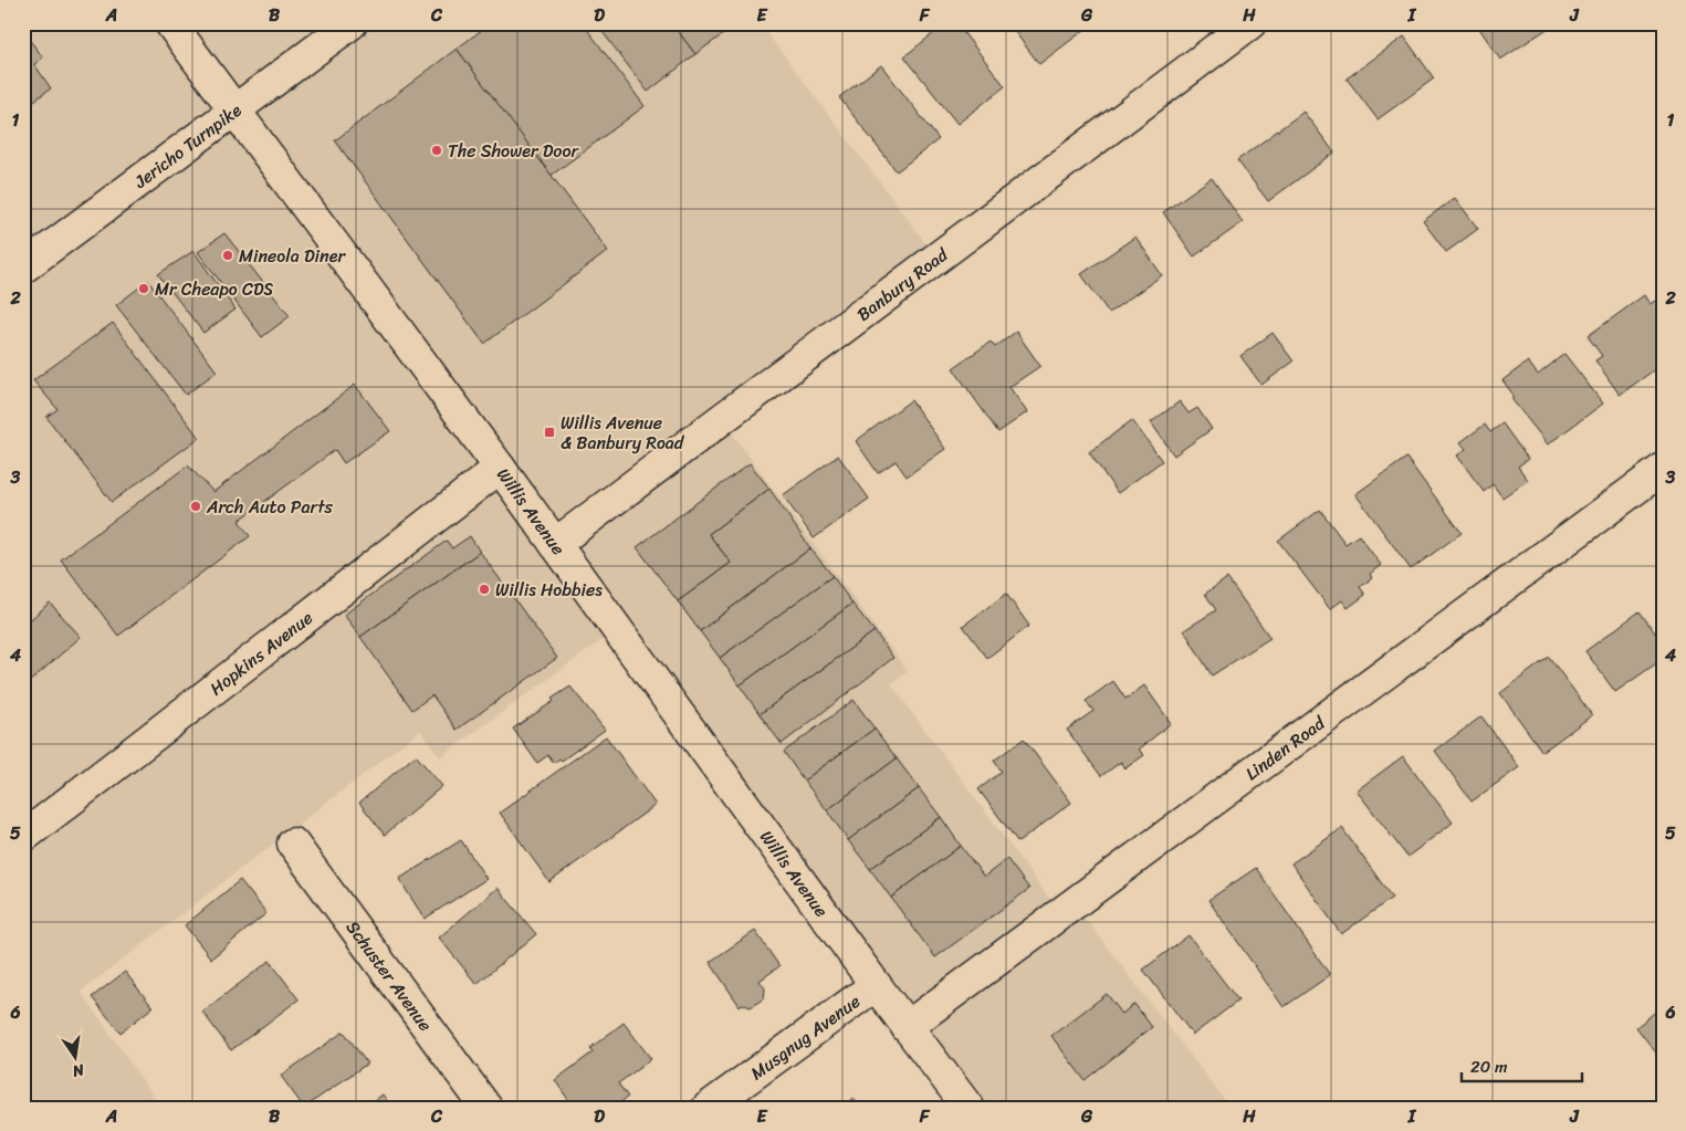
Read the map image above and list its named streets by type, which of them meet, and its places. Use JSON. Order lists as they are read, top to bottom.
{
  "streets": {
    "street": [
      "Jericho Turnpike",
      "Banbury Road",
      "Willis Avenue",
      "Hopkins Avenue",
      "Linden Road",
      "Schuster Avenue",
      "Musgnug Avenue"
    ]
  },
  "crossings": [
    ["Jericho Turnpike", "Willis Avenue"],
    ["Banbury Road", "Willis Avenue"],
    ["Willis Avenue", "Hopkins Avenue"],
    ["Willis Avenue", "Linden Road"],
    ["Willis Avenue", "Musgnug Avenue"]
  ],
  "places": {
    "other": [
      "The Shower Door",
      "Mineola Diner",
      "Mr Cheapo CDS",
      "Arch Auto Parts",
      "Willis Hobbies"
    ],
    "transit": ["Willis Avenue & Banbury Road"]
  },
  "scale_bar": "20 m",
  "north": "bottom",
  "grid": {
    "columns": [
      "A",
      "B",
      "C",
      "D",
      "E",
      "F",
      "G",
      "H",
      "I",
      "J"
    ],
    "rows": [
      "1",
      "2",
      "3",
      "4",
      "5",
      "6"
    ]
  }
}
